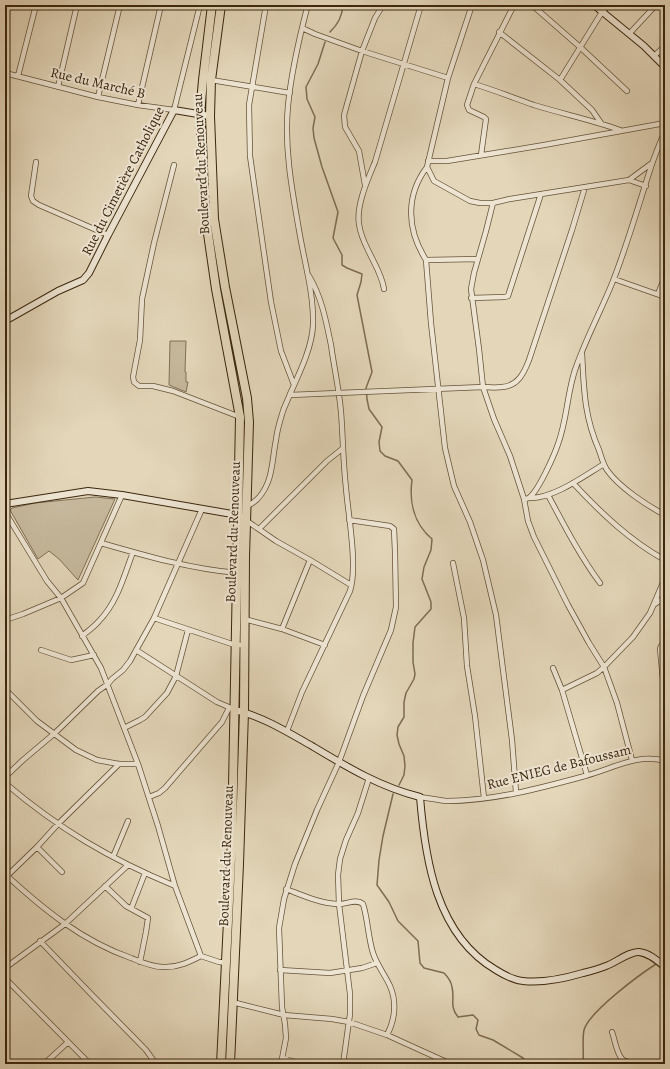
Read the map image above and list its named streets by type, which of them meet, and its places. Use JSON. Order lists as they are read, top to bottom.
{
  "streets": {
    "highway": ["Boulevard du Renouveau"],
    "street": ["Rue du Marché B", "Rue du Cimetière Catholique", "Rue ENIEG de Bafoussam"]
  },
  "crossings": [
    ["Rue du Marché B", "Boulevard du Renouveau"],
    ["Rue du Marché B", "Rue du Cimetière Catholique"],
    ["Boulevard du Renouveau", "Rue ENIEG de Bafoussam"]
  ]
}
